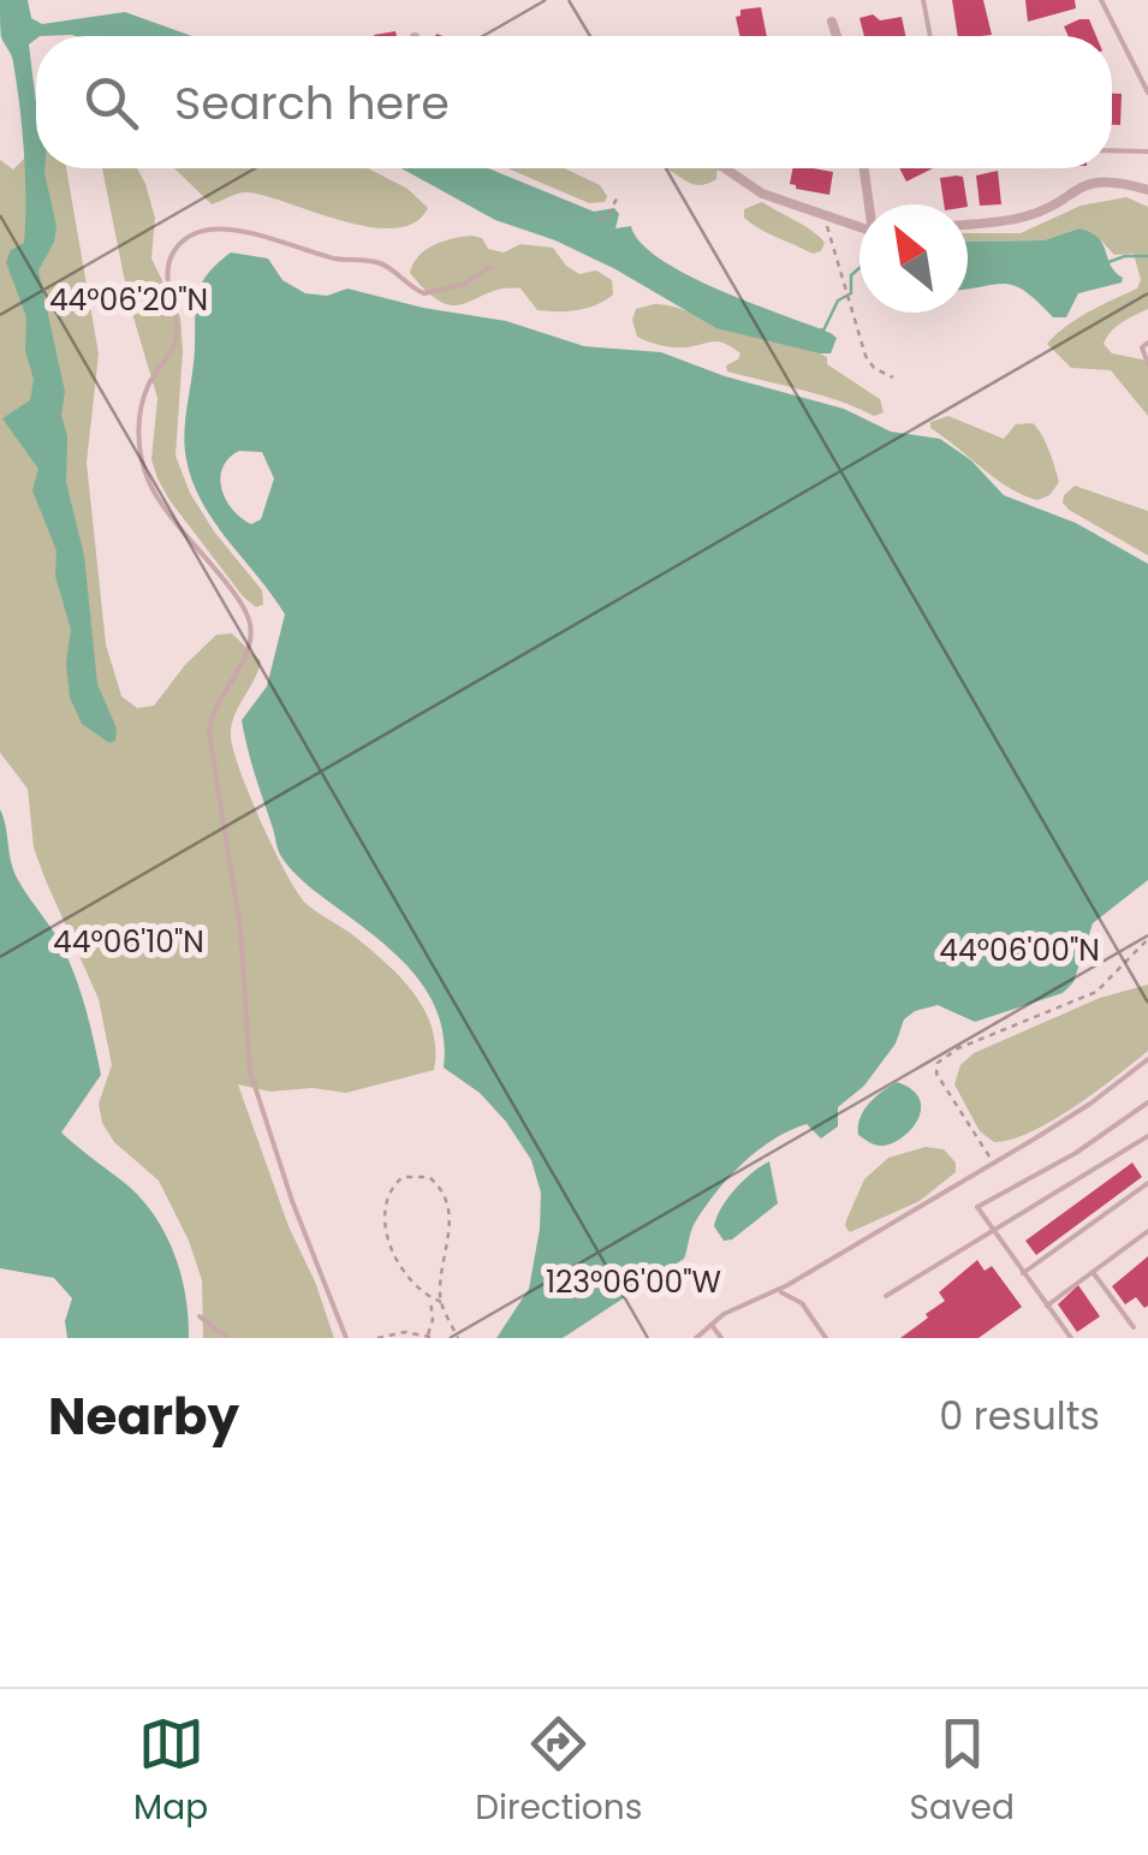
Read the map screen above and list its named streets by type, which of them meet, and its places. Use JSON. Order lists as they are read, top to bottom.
{
  "north": "top left",
  "page": {
    "search": "Search here",
    "heading": ["Nearby", "0 results"],
    "nav": ["Map", "Directions", "Saved"]
  },
  "coordinates": [
    "44°06'20\"N",
    "44°06'10\"N",
    "44°06'00\"N",
    "123°06'00\"W"
  ]
}
